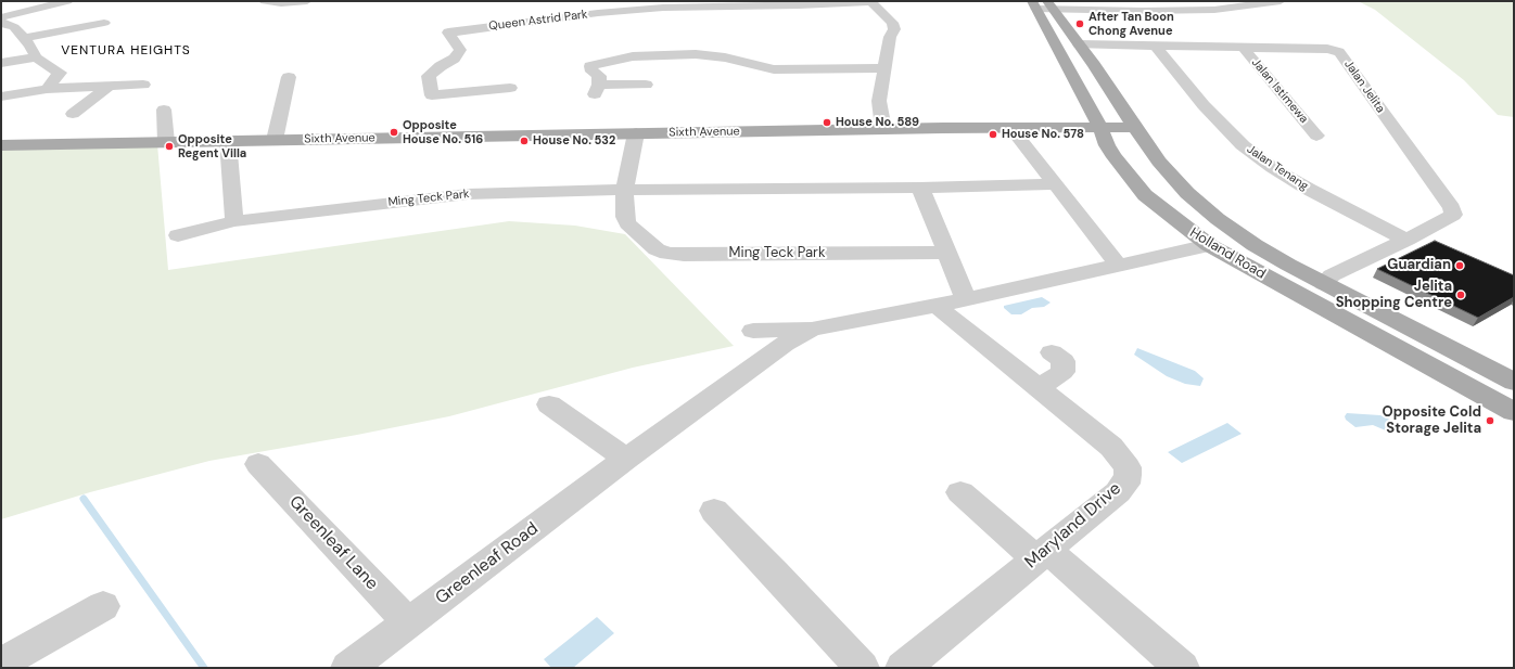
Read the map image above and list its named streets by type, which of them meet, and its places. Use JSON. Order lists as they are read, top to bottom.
{
  "streets": {
    "main road": ["Sixth Avenue", "Holland Road"],
    "street": [
      "Queen Astrid Park",
      "Jalan Jelita",
      "Jalan Istimewa",
      "Jalan Tenang",
      "Ming Teck Park",
      "Maryland Drive",
      "Greenleaf Lane",
      "Greenleaf Road"
    ]
  },
  "crossings": [
    ["Queen Astrid Park", "Sixth Avenue"],
    ["Jalan Jelita", "Jalan Istimewa"],
    ["Jalan Jelita", "Jalan Tenang"],
    ["Jalan Jelita", "Holland Road"],
    ["Sixth Avenue", "Ming Teck Park"],
    ["Sixth Avenue", "Holland Road"],
    ["Greenleaf Lane", "Greenleaf Road"]
  ],
  "districts": ["VENTURA HEIGHTS"],
  "places": [
    "After Tan Boon Chong Avenue",
    "House No. 589",
    "Opposite House No. 516",
    "House No. 578",
    "House No. 532",
    "Opposite Regent Villa",
    "Guardian",
    "Jelita Shopping Centre",
    "Opposite Cold Storage Jelita"
  ]
}
